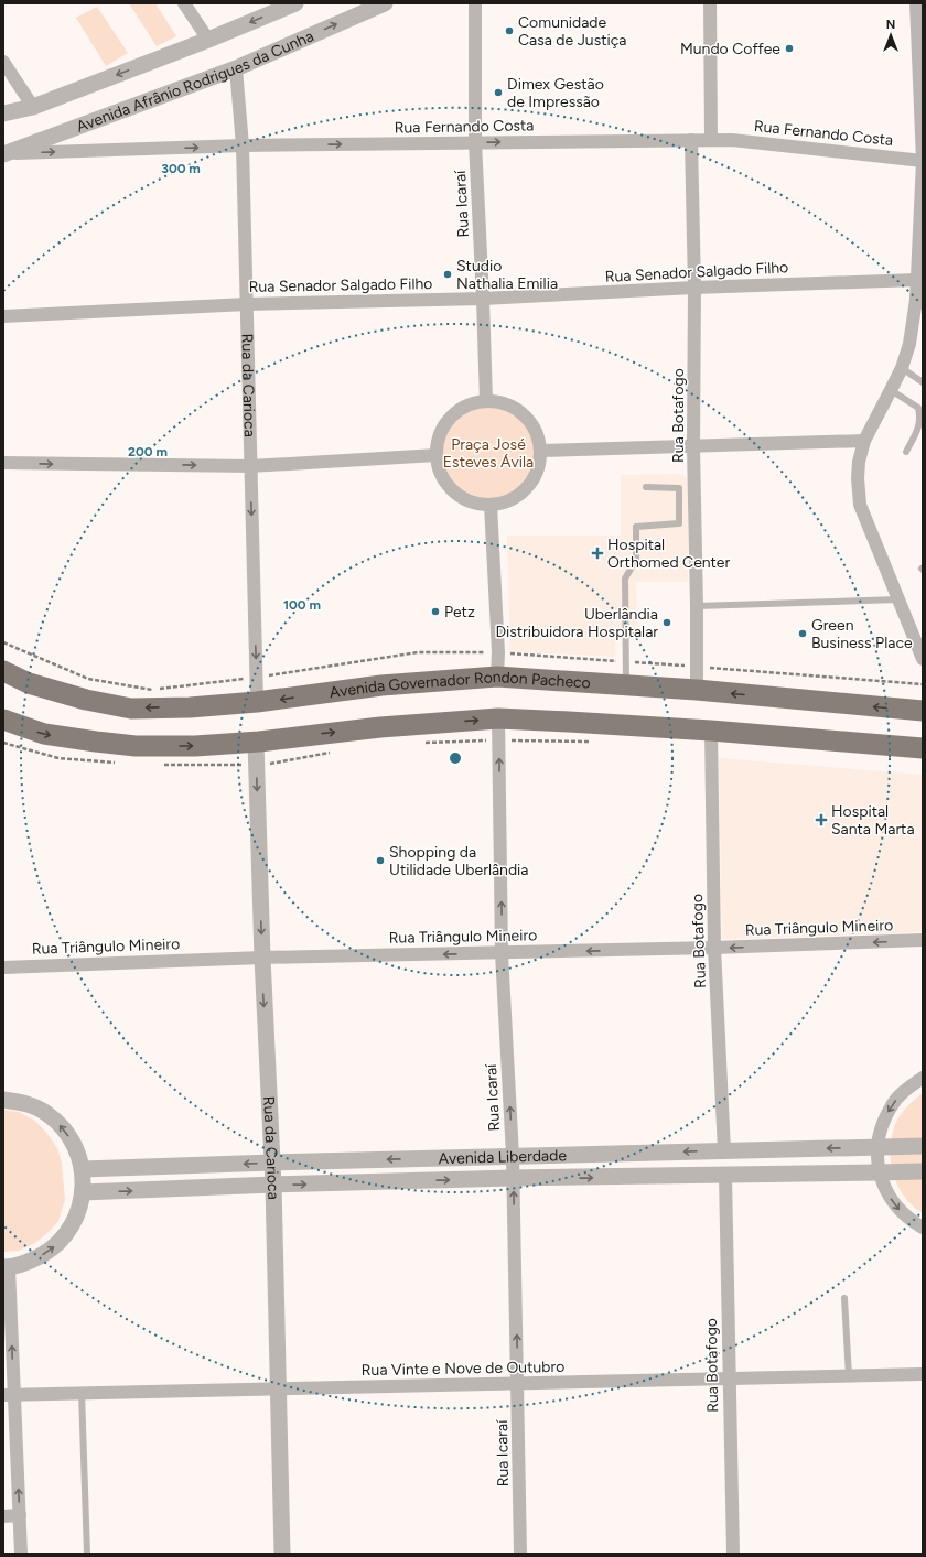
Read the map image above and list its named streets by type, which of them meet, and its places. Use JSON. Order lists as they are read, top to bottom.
{
  "streets": {
    "main road": ["Avenida Governador Rondon Pacheco"],
    "street": [
      "Avenida Afrânio Rodrigues da Cunha",
      "Rua Fernando Costa",
      "Rua Icaraí",
      "Rua Senador Salgado Filho",
      "Rua da Carioca",
      "Rua Botafogo",
      "Rua Triângulo Mineiro",
      "Avenida Liberdade",
      "Rua Vinte e Nove de Outubro"
    ]
  },
  "crossings": [
    ["Avenida Afrânio Rodrigues da Cunha", "Rua Fernando Costa"],
    ["Avenida Afrânio Rodrigues da Cunha", "Rua da Carioca"],
    ["Rua Fernando Costa", "Rua Icaraí"],
    ["Rua Fernando Costa", "Rua da Carioca"],
    ["Rua Fernando Costa", "Rua Botafogo"],
    ["Rua Icaraí", "Rua Senador Salgado Filho"],
    ["Rua Icaraí", "Avenida Governador Rondon Pacheco"],
    ["Rua Icaraí", "Rua Triângulo Mineiro"],
    ["Rua Icaraí", "Avenida Liberdade"],
    ["Rua Icaraí", "Rua Vinte e Nove de Outubro"],
    ["Rua Senador Salgado Filho", "Rua da Carioca"],
    ["Rua Senador Salgado Filho", "Rua Botafogo"],
    ["Rua da Carioca", "Avenida Governador Rondon Pacheco"],
    ["Rua da Carioca", "Rua Triângulo Mineiro"],
    ["Rua da Carioca", "Avenida Liberdade"],
    ["Rua da Carioca", "Rua Vinte e Nove de Outubro"],
    ["Rua Botafogo", "Avenida Governador Rondon Pacheco"],
    ["Rua Botafogo", "Rua Triângulo Mineiro"],
    ["Rua Botafogo", "Avenida Liberdade"],
    ["Rua Botafogo", "Rua Vinte e Nove de Outubro"]
  ],
  "one_way": ["Rua Icaraí", "Rua da Carioca", "Rua Triângulo Mineiro"],
  "parks": ["Praça José Esteves Ávila"],
  "places": {
    "other": [
      "Comunidade Casa de Justiça",
      "Mundo Coffee",
      "Dimex Gestão de Impressão",
      "Studio Nathalia Emilia",
      "Petz",
      "Uberlândia Distribuidora Hospitalar",
      "Green Business Place",
      "Shopping da Utilidade Uberlândia"
    ],
    "health": ["Hospital Orthomed Center", "Hospital Santa Marta"]
  },
  "north": "top",
  "rings": ["300 m", "200 m", "100 m"]
}
